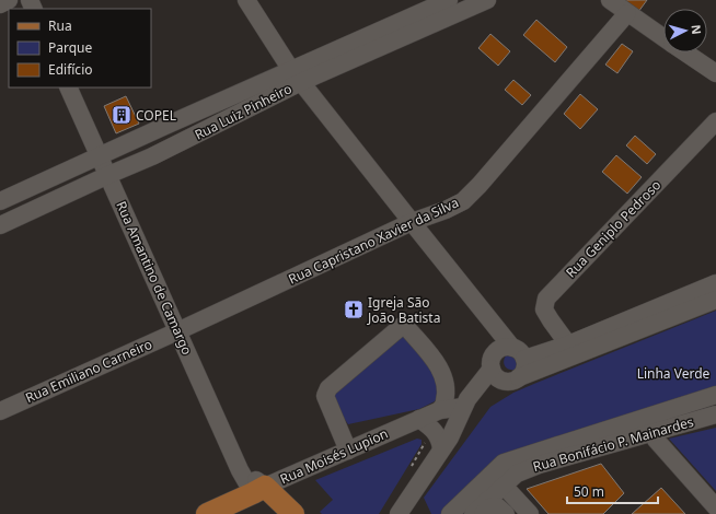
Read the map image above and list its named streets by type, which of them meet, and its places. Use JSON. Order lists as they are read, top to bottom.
{
  "streets": {
    "main road": ["Rua Moisés Lupion"],
    "street": [
      "Rua Luiz Pinheiro",
      "Rua Geniplo Pedroso",
      "Rua Capristano Xavier da Silva",
      "Rua Amantino de Camargo",
      "Rua Emiliano Carneiro",
      "Rua Bonifácio P. Mainardes"
    ]
  },
  "crossings": [
    ["Rua Luiz Pinheiro", "Rua Amantino de Camargo"],
    ["Rua Capristano Xavier da Silva", "Rua Amantino de Camargo"],
    ["Rua Capristano Xavier da Silva", "Rua Emiliano Carneiro"],
    ["Rua Amantino de Camargo", "Rua Emiliano Carneiro"],
    ["Rua Amantino de Camargo", "Rua Moisés Lupion"]
  ],
  "parks": ["Linha Verde"],
  "places": {
    "building": ["COPEL"],
    "church": ["Igreja São João Batista"]
  },
  "legend": ["Rua", "Parque", "Edifício"],
  "scale_bar": "50 m",
  "north": "right"
}
